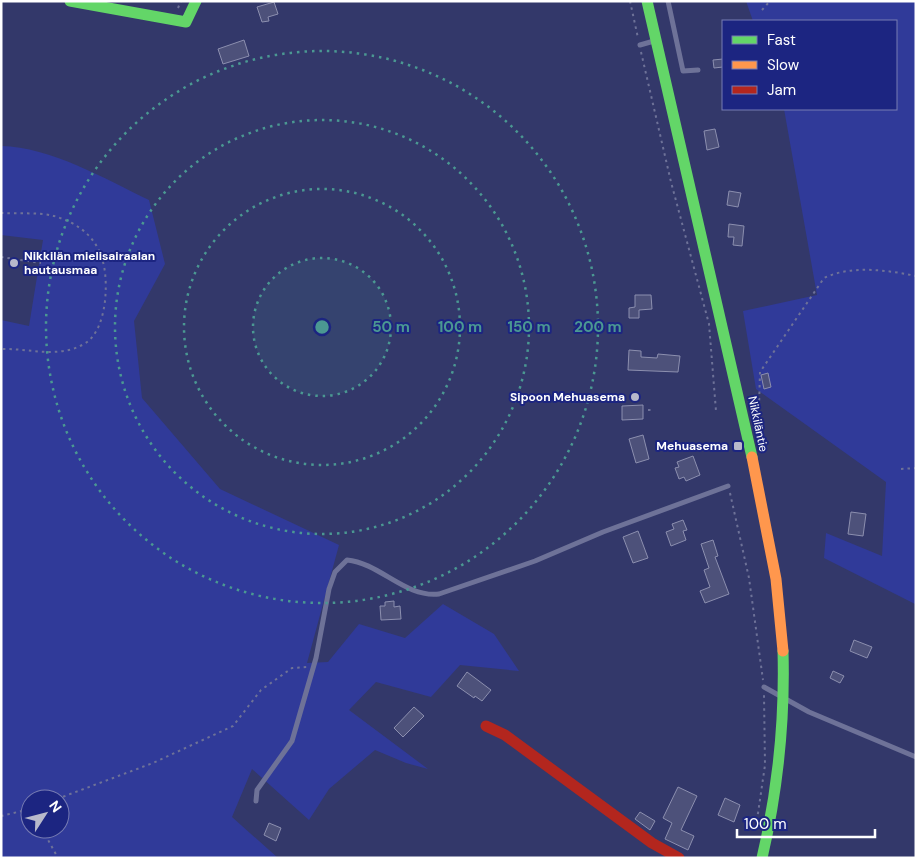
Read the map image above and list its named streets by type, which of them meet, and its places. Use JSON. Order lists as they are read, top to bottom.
{
  "streets": {
    "street": ["Nikkiläntie"]
  },
  "places": {
    "other": ["Nikkilän mielisairaalan hautausmaa", "Sipoon Mehuasema"],
    "transit": ["Mehuasema"]
  },
  "legend": ["Fast", "Slow", "Jam"],
  "scale_bar": "100 m",
  "north": "top right",
  "rings": [
    "50 m",
    "100 m",
    "150 m",
    "200 m"
  ]
}
